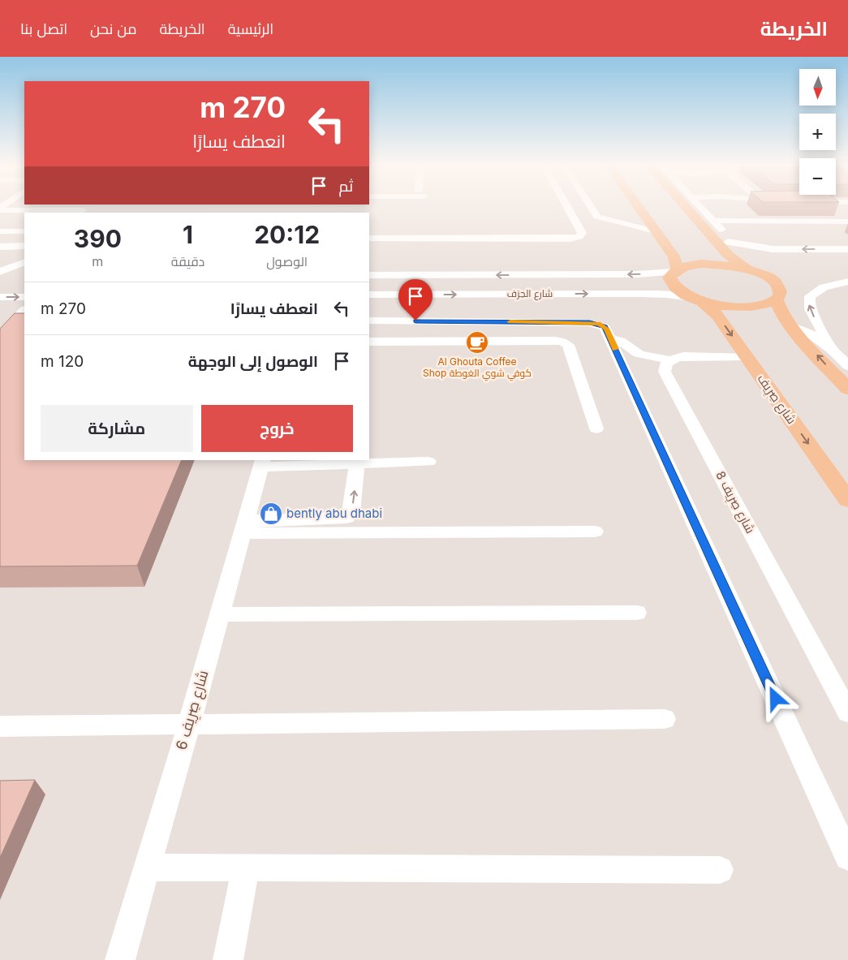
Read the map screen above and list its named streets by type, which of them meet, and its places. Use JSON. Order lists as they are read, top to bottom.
{
  "streets": {
    "main road": ["شارع صِرِيف"],
    "street": ["شارع الحِرَف", "شارع صِرِيف 8", "شارع صِرِيف 6"]
  },
  "crossings": [
    ["شارع الحِرَف", "شارع صِرِيف"]
  ],
  "places": {
    "cafe": ["Al Ghouta Coffee Shop كوفي شوي الغوطة"],
    "shop": ["bently abu dhabi"]
  },
  "north": "bottom",
  "page": {
    "header": "الخريطة",
    "nav": [
      "الرئيسية",
      "الخريطة",
      "من نحن",
      "اتصل بنا"
    ],
    "map_buttons": ["+", "−"],
    "turn": ["270 m", "انعطف يسارًا"],
    "then": "ثم",
    "eta": [
      "20:12",
      "الوصول",
      "1",
      "دقيقة",
      "390",
      "m"
    ],
    "list": [
      {
        "name": "انعطف يسارًا",
        "value": "270 m"
      },
      {
        "name": "الوصول إلى الوجهة",
        "value": "120 m"
      }
    ],
    "buttons": ["خروج", "مشاركة"]
  }
}
